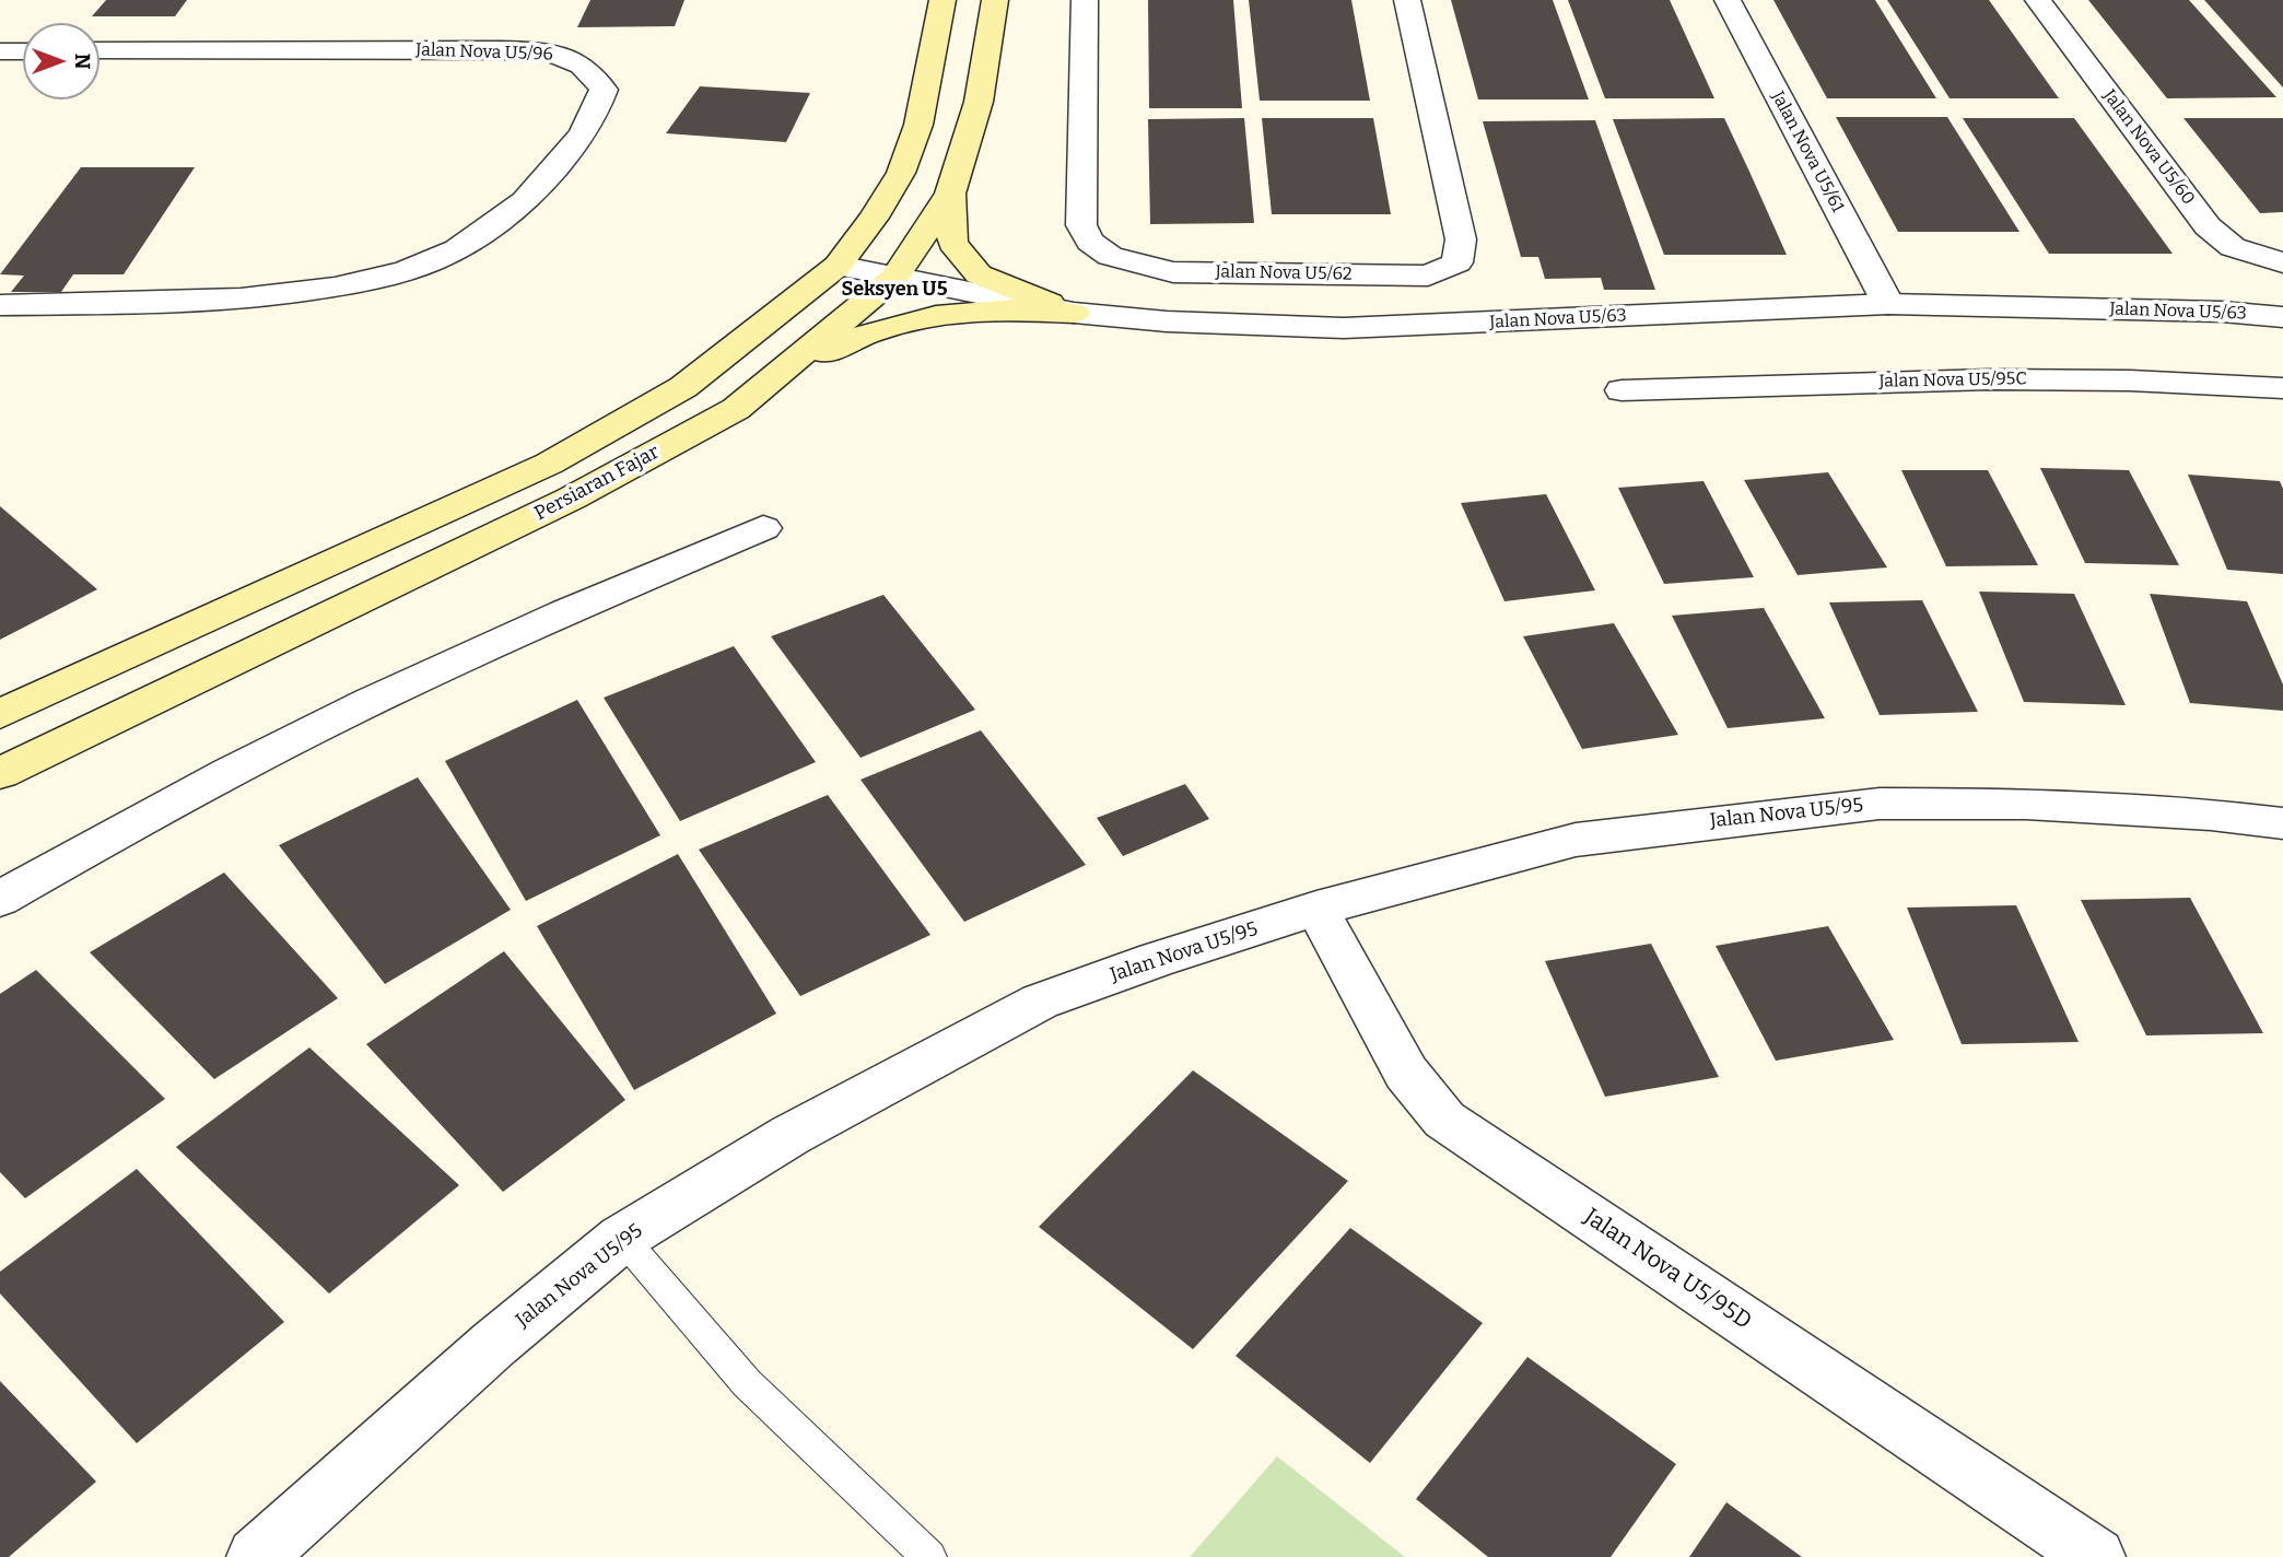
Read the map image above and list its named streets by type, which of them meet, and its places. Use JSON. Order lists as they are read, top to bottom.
{
  "streets": {
    "main road": ["Persiaran Fajar"],
    "street": [
      "Jalan Nova U5/96",
      "Jalan Nova U5/60",
      "Jalan Nova U5/61",
      "Jalan Nova U5/62",
      "Jalan Nova U5/63",
      "Jalan Nova U5/95C",
      "Jalan Nova U5/95",
      "Jalan Nova U5/95D"
    ]
  },
  "crossings": [
    ["Jalan Nova U5/61", "Jalan Nova U5/63"],
    ["Jalan Nova U5/63", "Persiaran Fajar"],
    ["Jalan Nova U5/95", "Jalan Nova U5/95D"]
  ],
  "districts": ["Seksyen U5"],
  "north": "right"
}
